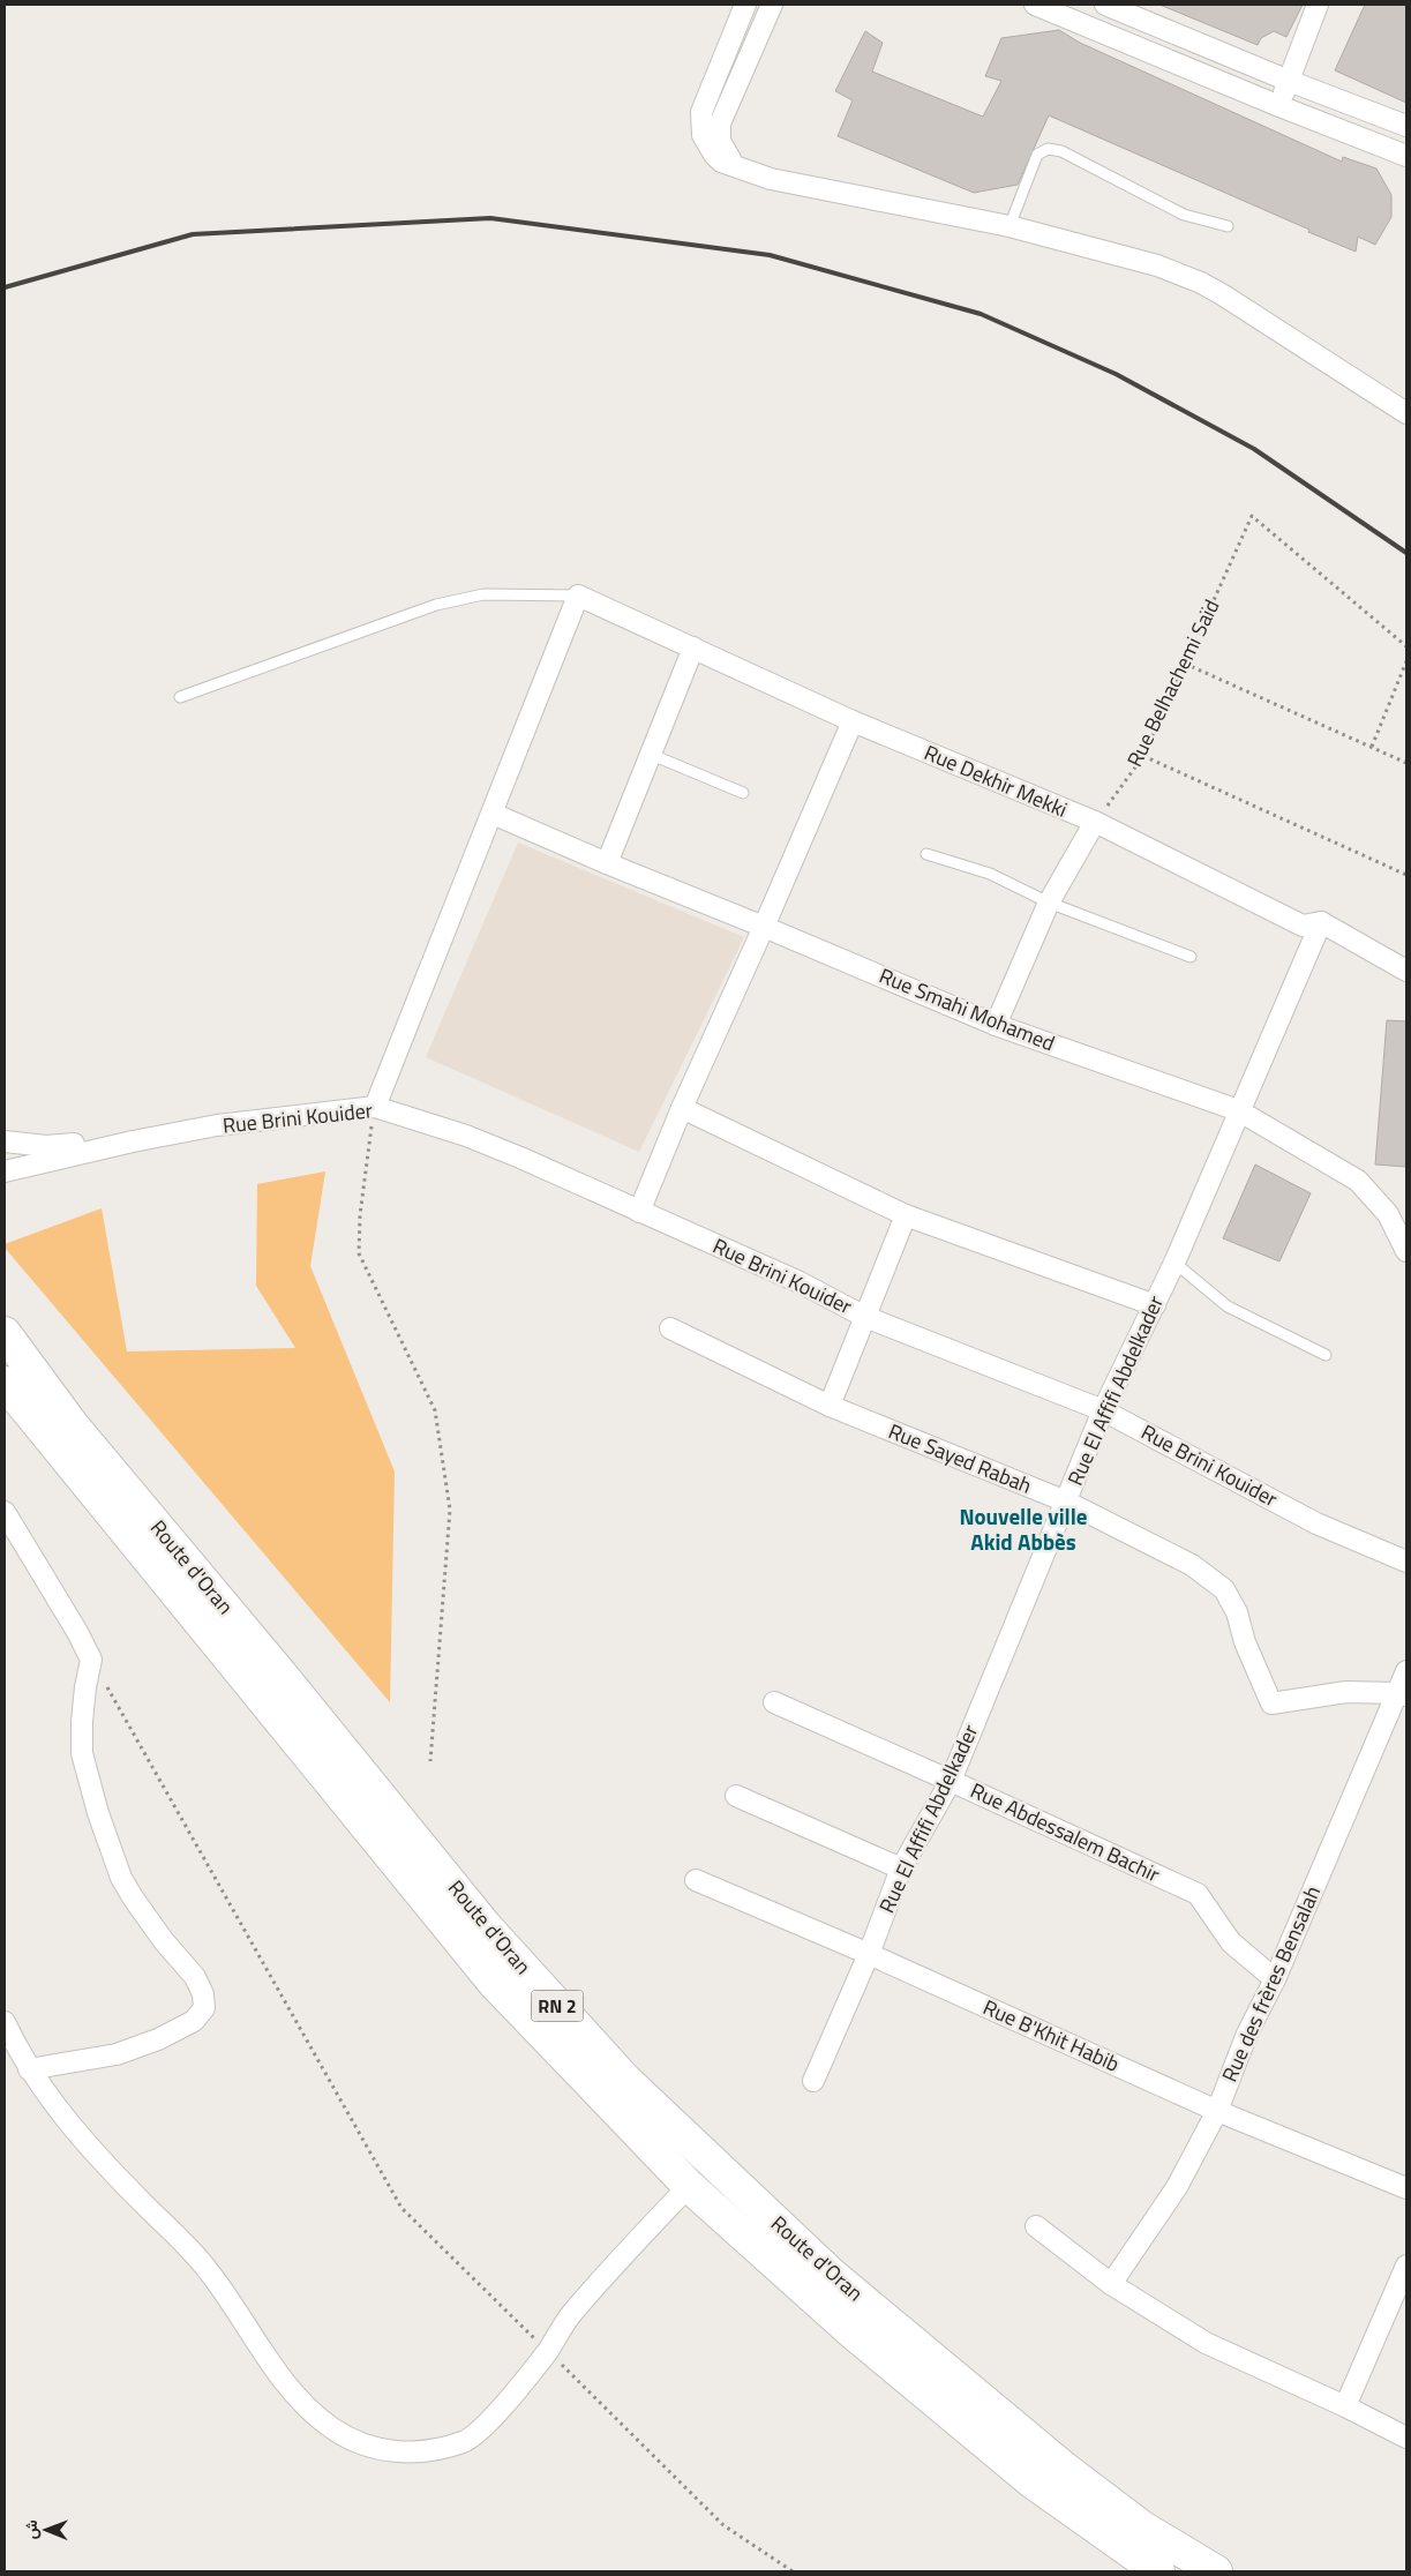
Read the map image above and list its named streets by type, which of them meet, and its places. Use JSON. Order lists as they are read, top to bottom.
{
  "streets": {
    "main road": ["Route d'Oran", "RN 2"],
    "street": [
      "Rue Dekhir Mekki",
      "Rue Smahi Mohamed",
      "Rue Brini Kouider",
      "Rue El Affifi Abdelkader",
      "Rue Sayed Rabah",
      "Rue Abdessalem Bachir",
      "Rue des frères Bensalah",
      "Rue B'Khit Habib"
    ],
    "path": ["Rue Belhachemi Saïd"]
  },
  "crossings": [
    ["Rue Belhachemi Saïd", "Rue Dekhir Mekki"],
    ["Rue Dekhir Mekki", "Rue El Affifi Abdelkader"],
    ["Rue Smahi Mohamed", "Rue El Affifi Abdelkader"],
    ["Rue Brini Kouider", "Rue El Affifi Abdelkader"],
    ["Rue El Affifi Abdelkader", "Rue Sayed Rabah"],
    ["Rue El Affifi Abdelkader", "Rue Abdessalem Bachir"],
    ["Rue El Affifi Abdelkader", "Rue B'Khit Habib"],
    ["Rue Sayed Rabah", "Rue des frères Bensalah"],
    ["Rue Abdessalem Bachir", "Rue des frères Bensalah"],
    ["Rue des frères Bensalah", "Rue B'Khit Habib"]
  ],
  "districts": ["Nouvelle ville Akid Abbès"],
  "north": "left"
}
